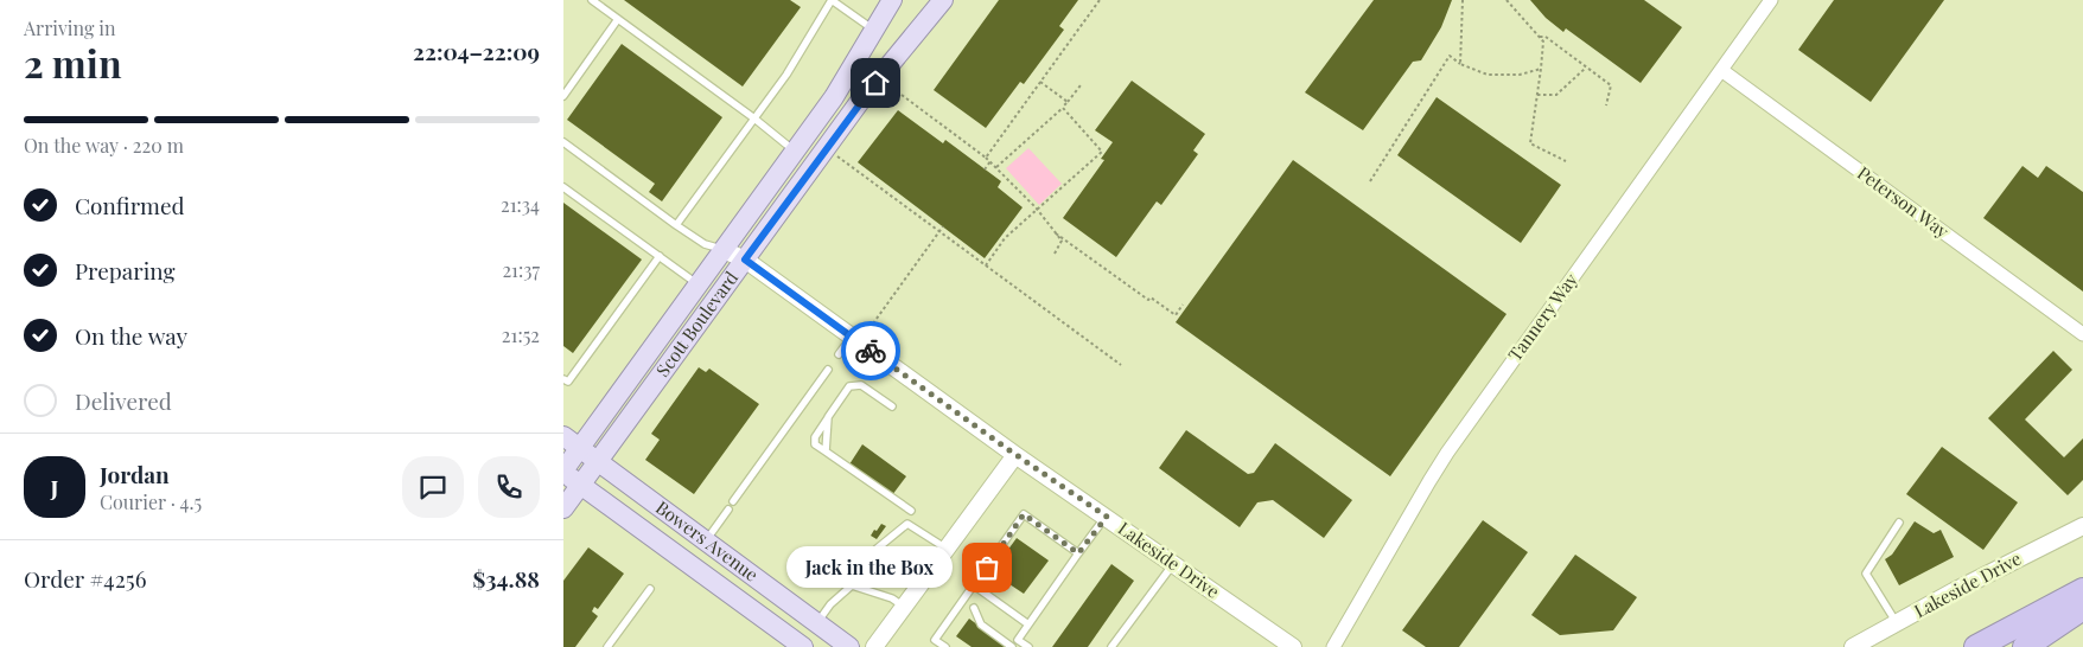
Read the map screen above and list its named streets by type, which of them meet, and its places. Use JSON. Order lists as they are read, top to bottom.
{
  "streets": {
    "main road": ["Scott Boulevard", "Bowers Avenue"],
    "street": ["Peterson Way", "Tannery Way", "Lakeside Drive"]
  },
  "crossings": [
    ["Peterson Way", "Tannery Way"],
    ["Scott Boulevard", "Bowers Avenue"],
    ["Scott Boulevard", "Lakeside Drive"]
  ],
  "places": ["Jack in the Box"],
  "page": {
    "heading": ["2 min", "Arriving in", "22:04–22:09"],
    "panel": [
      "Jordan",
      "Courier · 4.5",
      "Order #4256",
      "$34.88"
    ],
    "bar": "On the way · 220 m",
    "list": [
      ["Confirmed", "21:34"],
      ["Preparing", "21:37"],
      ["On the way", "21:52"],
      "Delivered"
    ],
    "round": "J",
    "bubble": "Jack in the Box"
  }
}
